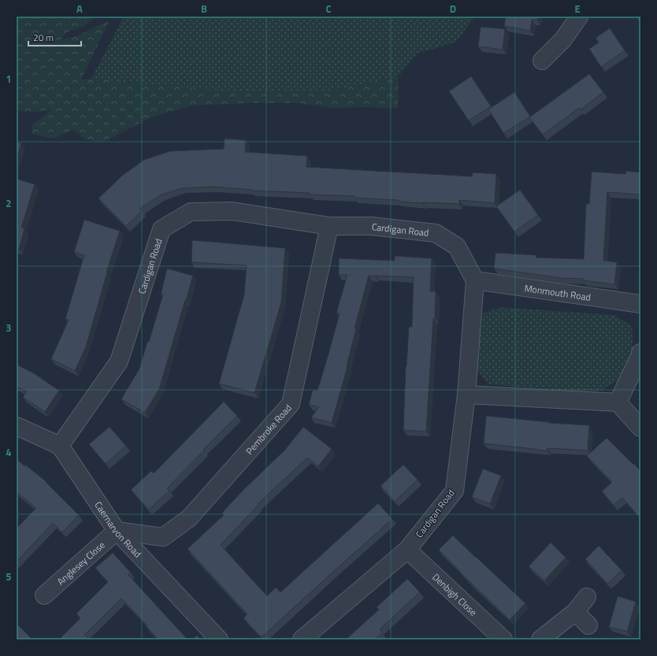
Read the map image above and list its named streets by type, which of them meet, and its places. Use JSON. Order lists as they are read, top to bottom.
{
  "streets": {
    "street": [
      "Cardigan Road",
      "Monmouth Road",
      "Pembroke Road",
      "Caernarvon Road",
      "Anglesey Close",
      "Denbigh Close"
    ]
  },
  "crossings": [
    ["Cardigan Road", "Monmouth Road"],
    ["Cardigan Road", "Pembroke Road"],
    ["Cardigan Road", "Caernarvon Road"],
    ["Cardigan Road", "Denbigh Close"],
    ["Pembroke Road", "Caernarvon Road"],
    ["Pembroke Road", "Anglesey Close"],
    ["Caernarvon Road", "Anglesey Close"]
  ],
  "scale_bar": "20 m",
  "grid": {
    "columns": [
      "A",
      "B",
      "C",
      "D",
      "E"
    ],
    "rows": [
      "1",
      "2",
      "3",
      "4",
      "5"
    ]
  }
}
